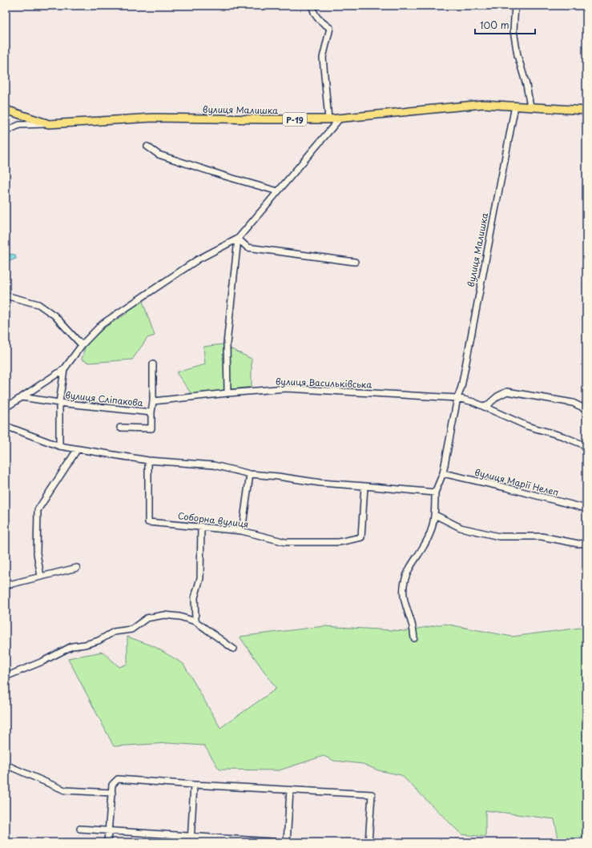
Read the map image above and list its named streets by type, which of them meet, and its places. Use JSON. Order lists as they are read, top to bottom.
{
  "streets": {
    "main road": ["вулиця Малишка", "Р-19"],
    "street": [
      "вулиця Васильківська",
      "вулиця Сліпакова",
      "вулиця Марії Нелеп",
      "Соборна вулиця"
    ]
  },
  "crossings": [
    ["вулиця Малишка", "вулиця Васильківська"],
    ["вулиця Васильківська", "вулиця Сліпакова"]
  ],
  "scale_bar": "100 m"
}
